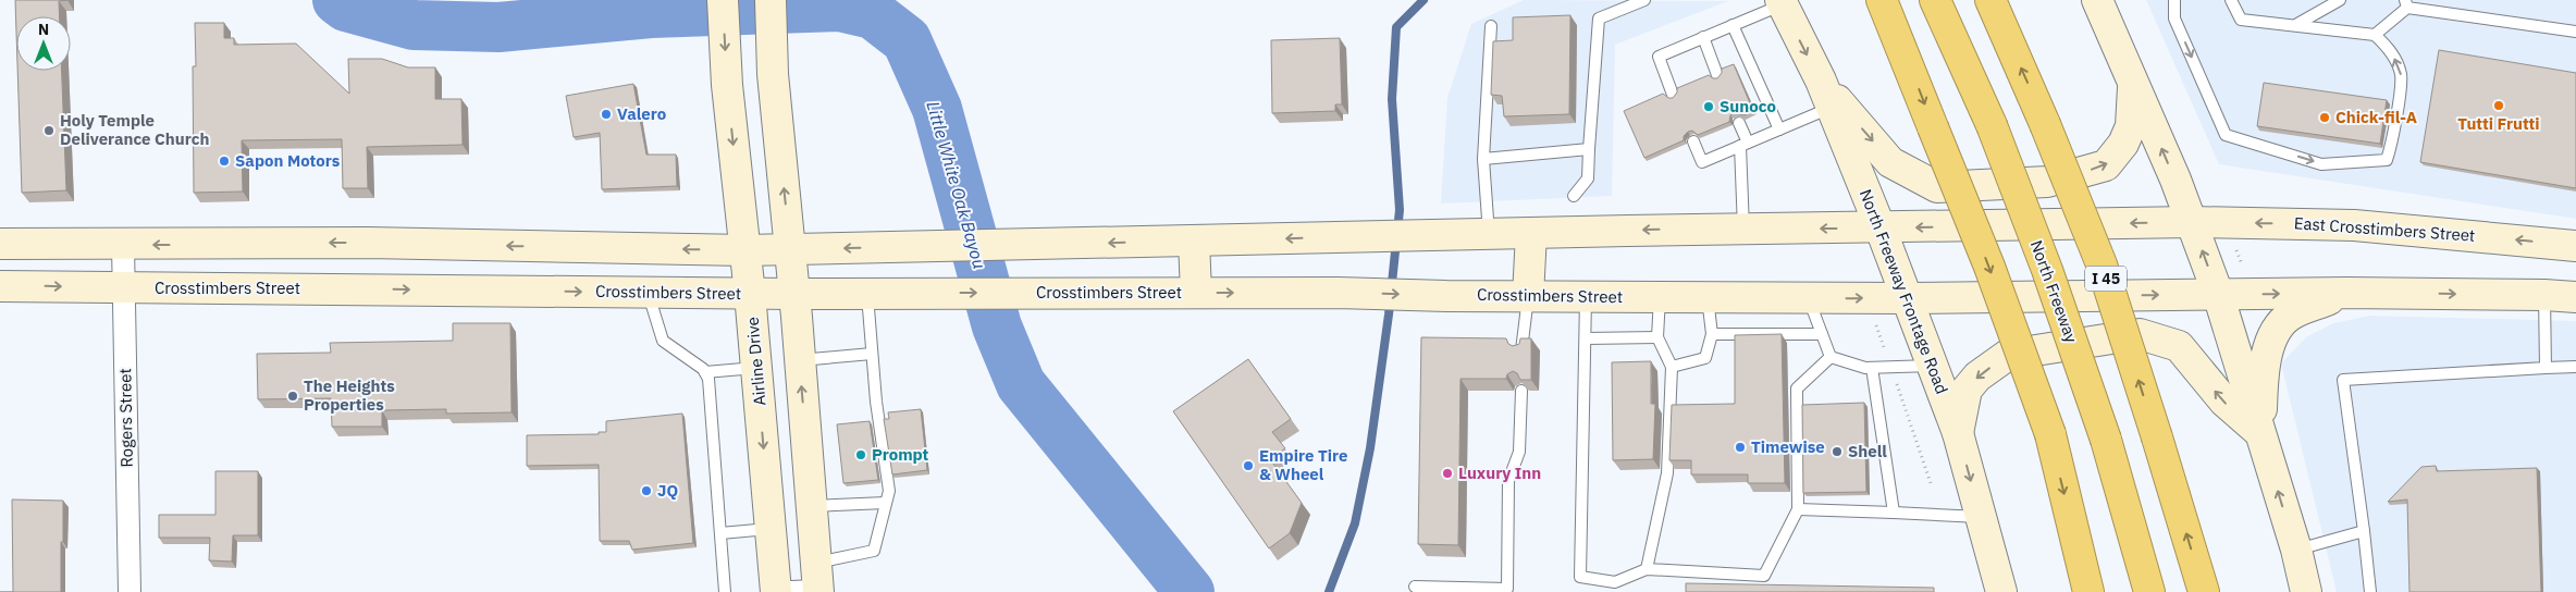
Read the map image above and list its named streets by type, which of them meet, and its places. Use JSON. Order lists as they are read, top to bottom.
{
  "streets": {
    "highway": ["I 45", "North Freeway"],
    "main road": [
      "East Crosstimbers Street",
      "Crosstimbers Street",
      "North Freeway Frontage Road",
      "Airline Drive"
    ],
    "street": ["Rogers Street"]
  },
  "crossings": [
    ["Crosstimbers Street", "North Freeway Frontage Road"],
    ["Crosstimbers Street", "Airline Drive"],
    ["Crosstimbers Street", "Rogers Street"]
  ],
  "water": ["Little White Oak Bayou"],
  "places": [
    "Tutti Frutti",
    "Sunoco",
    "Valero",
    "Chick-fil-A",
    "Holy Temple Deliverance Church",
    "Sapon Motors",
    "The Heights Properties",
    "Timewise",
    "Shell",
    "Prompt",
    "Empire Tire & Wheel",
    "Luxury Inn",
    "JQ"
  ],
  "north": "top"
}
